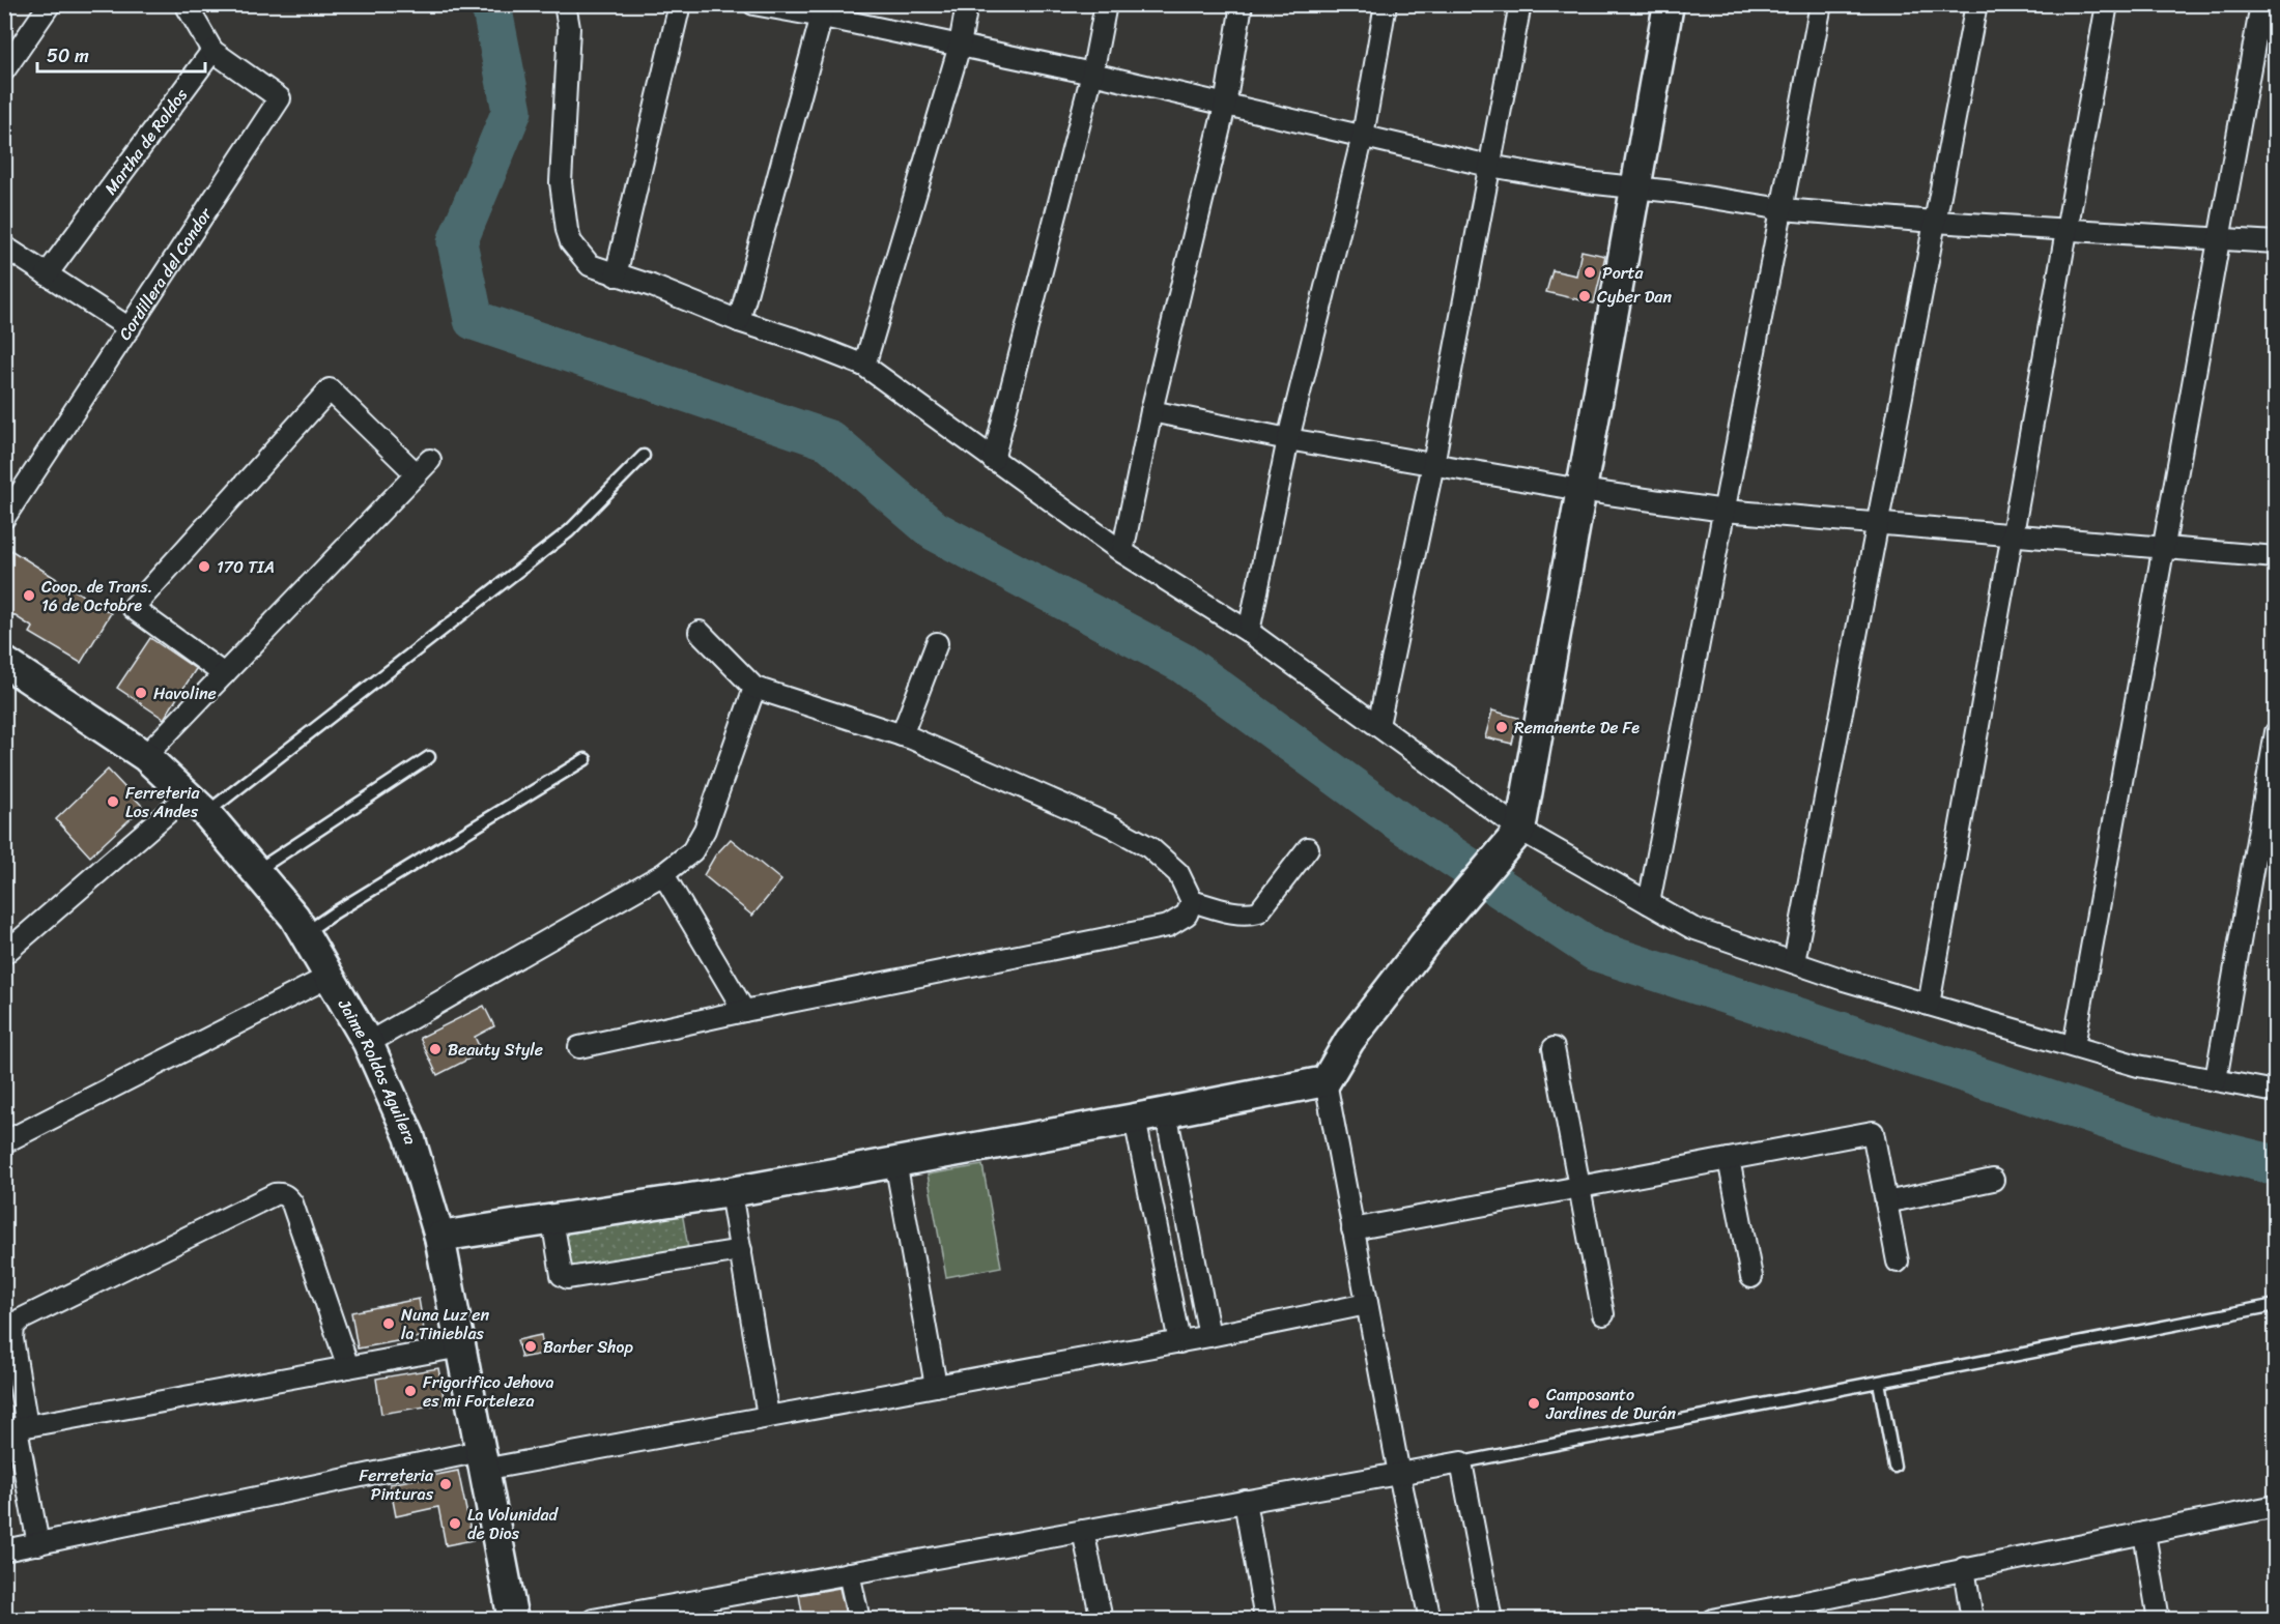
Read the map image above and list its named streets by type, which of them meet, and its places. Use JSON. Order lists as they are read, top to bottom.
{
  "streets": {
    "street": ["Martha de Roldos", "Cordillera del Condor", "Jaime Roldos Aguilera"]
  },
  "crossings": [
    ["Martha de Roldos", "Cordillera del Condor"]
  ],
  "places": [
    "Porta",
    "Cyber Dan",
    "170 TIA",
    "Coop. de Trans. 16 de Octobre",
    "Havoline",
    "Remanente De Fe",
    "Ferreteria Los Andes",
    "Beauty Style",
    "Nuna Luz en la Tinieblas",
    "Barber Shop",
    "Frigorifico Jehova es mi Forteleza",
    "Camposanto Jardines de Durán",
    "Ferreteria Pinturas",
    "La Volunidad de Dios"
  ],
  "scale_bar": "50 m"
}
